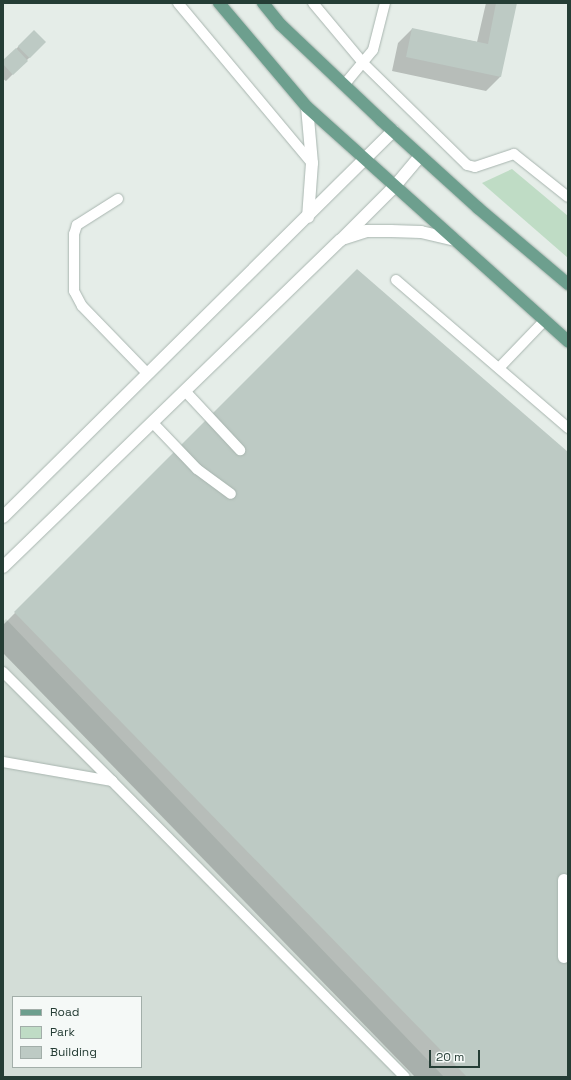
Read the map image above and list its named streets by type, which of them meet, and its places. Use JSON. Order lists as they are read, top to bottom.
{
  "legend": ["Road", "Park", "Building"],
  "scale_bar": "20 m"
}
